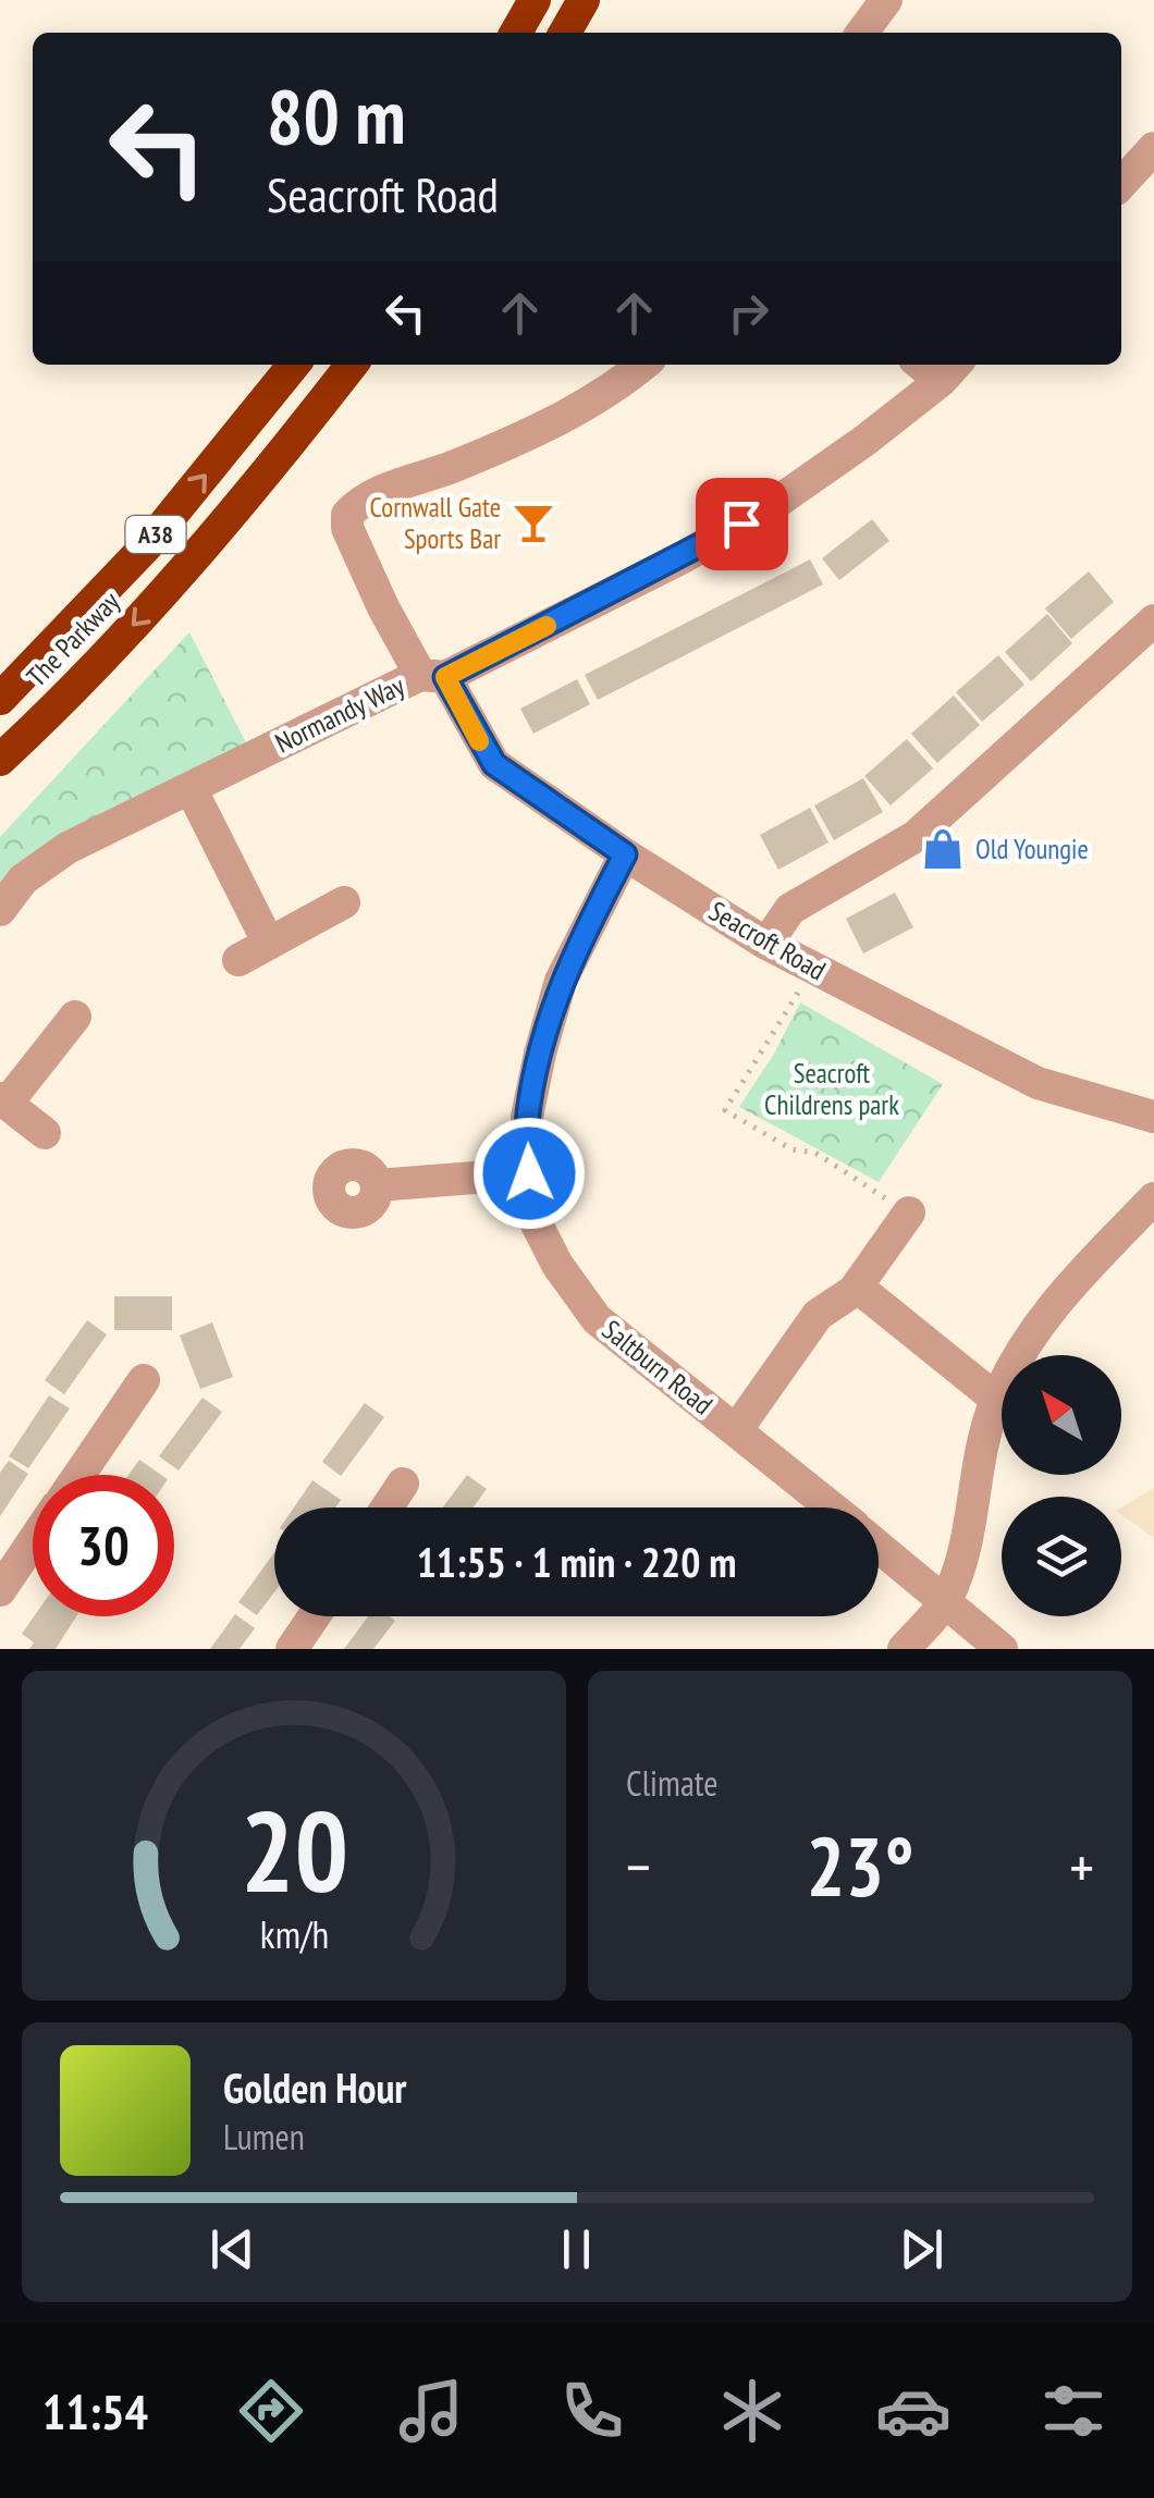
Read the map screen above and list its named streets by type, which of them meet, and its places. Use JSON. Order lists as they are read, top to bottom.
{
  "streets": {
    "highway": ["A38", "The Parkway"],
    "street": ["Normandy Way", "Seacroft Road", "Saltburn Road"]
  },
  "crossings": [
    ["Normandy Way", "Seacroft Road"],
    ["Seacroft Road", "Saltburn Road"]
  ],
  "parks": ["Seacroft Childrens park"],
  "places": {
    "bar": ["Cornwall Gate Sports Bar"],
    "shop": ["Old Youngie"]
  },
  "north": "top left",
  "page": {
    "turn": ["80 m", "Seacroft Road"],
    "limit": "30",
    "trip": "11:55 · 1 min · 220 m",
    "tile": "Climate",
    "heat": ["−", "23°", "+"],
    "song": ["Golden Hour", "Lumen"],
    "tabs": "11:54",
    "gauge": ["20", "km/h"]
  }
}
